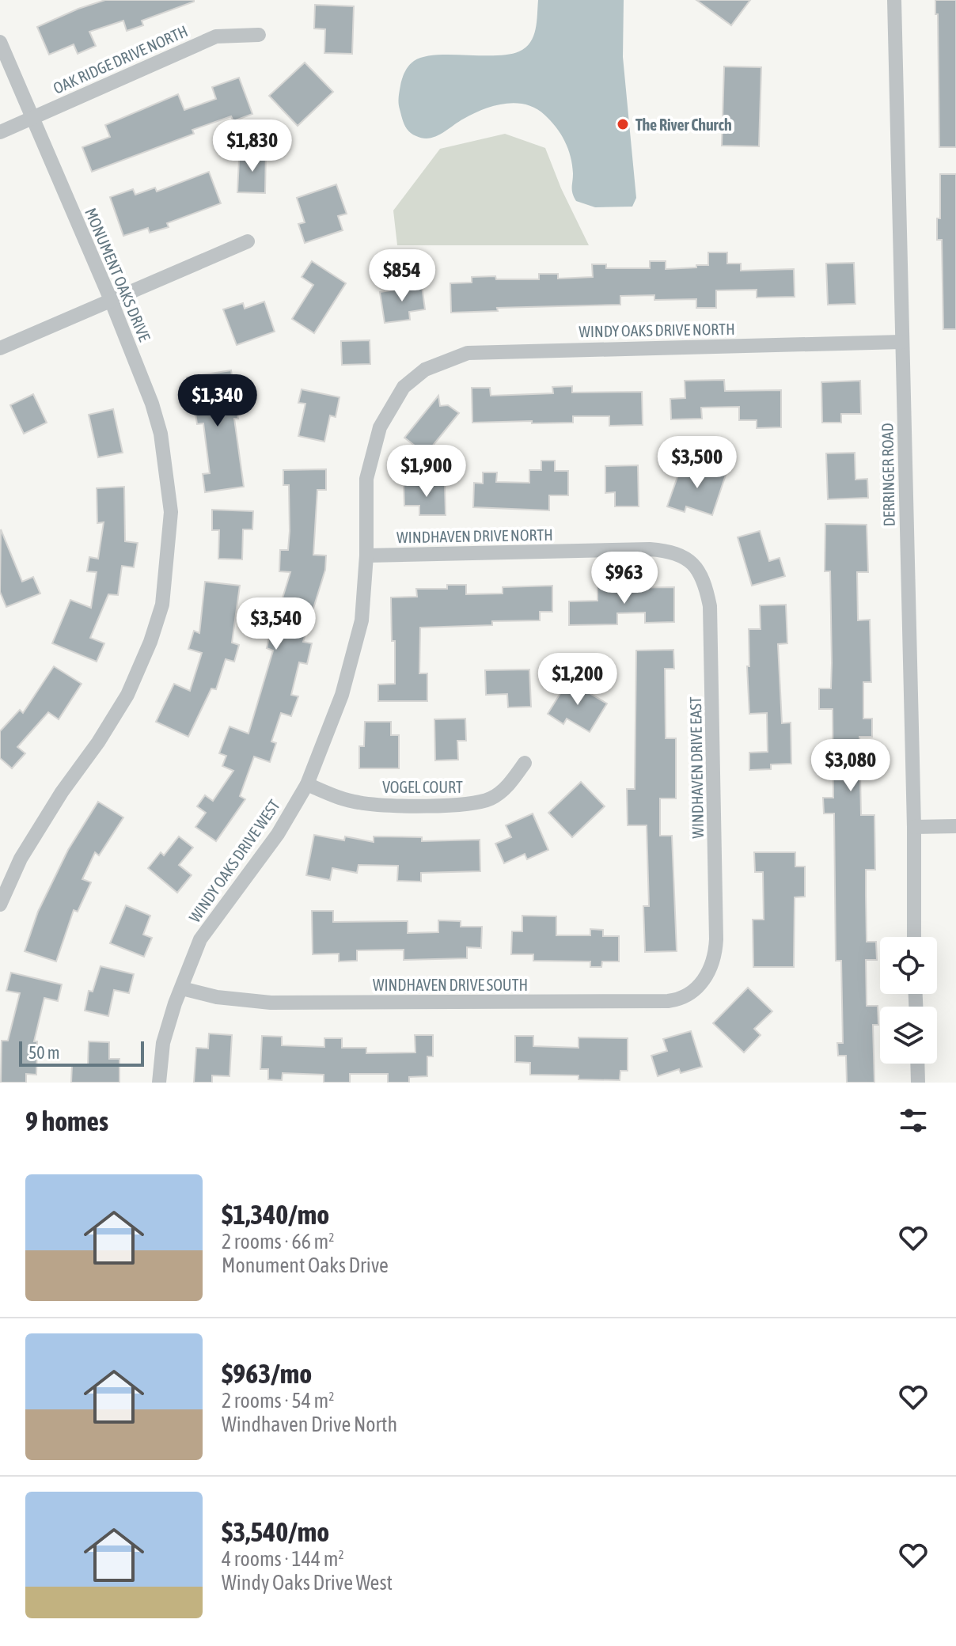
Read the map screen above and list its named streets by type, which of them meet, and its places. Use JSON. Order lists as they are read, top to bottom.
{
  "streets": {
    "street": [
      "OAK RIDGE DRIVE NORTH",
      "MONUMENT OAKS DRIVE",
      "WINDY OAKS DRIVE NORTH",
      "DERRINGER ROAD",
      "WINDHAVEN DRIVE NORTH",
      "WINDHAVEN DRIVE EAST",
      "VOGEL COURT",
      "WINDY OAKS DRIVE WEST",
      "WINDHAVEN DRIVE SOUTH"
    ]
  },
  "crossings": [
    ["OAK RIDGE DRIVE NORTH", "MONUMENT OAKS DRIVE"],
    ["WINDY OAKS DRIVE NORTH", "DERRINGER ROAD"],
    ["WINDY OAKS DRIVE NORTH", "WINDY OAKS DRIVE WEST"],
    ["WINDHAVEN DRIVE NORTH", "WINDHAVEN DRIVE EAST"],
    ["WINDHAVEN DRIVE NORTH", "WINDY OAKS DRIVE WEST"],
    ["WINDHAVEN DRIVE EAST", "WINDHAVEN DRIVE SOUTH"],
    ["VOGEL COURT", "WINDY OAKS DRIVE WEST"],
    ["WINDY OAKS DRIVE WEST", "WINDHAVEN DRIVE SOUTH"]
  ],
  "places": ["The River Church"],
  "scale_bar": "50 m",
  "page": {
    "price": [
      "$1,830",
      "$854",
      "$1,340",
      "$3,500",
      "$1,900",
      "$963",
      "$3,540",
      "$1,200",
      "$3,080"
    ],
    "scale": "50 m",
    "heading": "9 homes",
    "list": [
      {
        "name": "$1,340/mo",
        "note": "2 rooms · 66 m² · Monument Oaks Drive"
      },
      {
        "name": "$963/mo",
        "note": "2 rooms · 54 m² · Windhaven Drive North"
      },
      {
        "name": "$3,540/mo",
        "note": "4 rooms · 144 m² · Windy Oaks Drive West"
      }
    ]
  }
}
